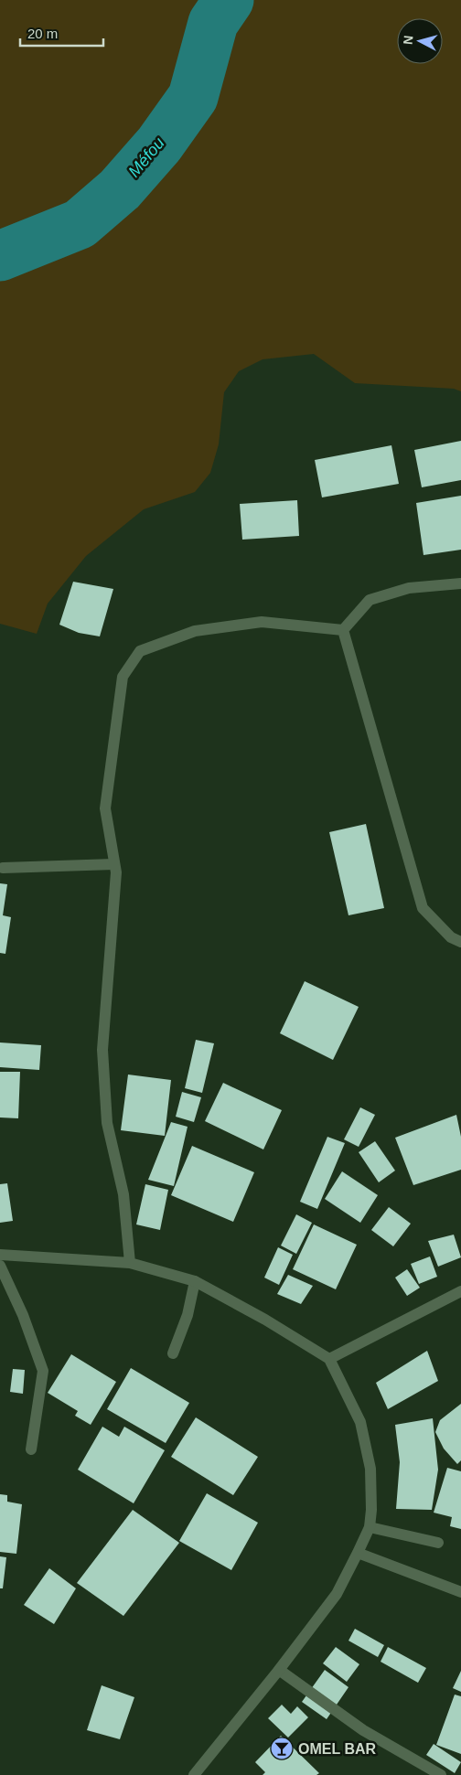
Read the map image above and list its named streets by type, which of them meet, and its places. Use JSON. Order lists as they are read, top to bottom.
{
  "water": ["Méfou"],
  "places": {
    "bar": ["OMEL BAR"]
  },
  "scale_bar": "20 m",
  "north": "left"
}
